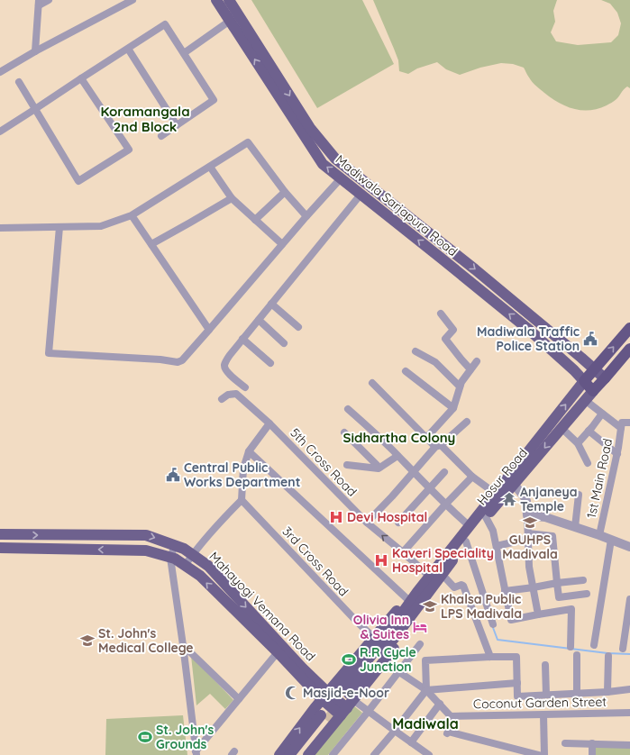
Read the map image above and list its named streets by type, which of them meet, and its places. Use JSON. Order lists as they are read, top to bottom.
{
  "streets": {
    "highway": ["Hosur Road"],
    "main road": ["Madiwala Sarjapura Road", "Mahayogi Vemana Road"],
    "street": [
      "5th Cross Road",
      "1st Main Road",
      "3rd Cross Road",
      "Coconut Garden Street"
    ]
  },
  "crossings": [
    ["Madiwala Sarjapura Road", "Hosur Road"],
    ["5th Cross Road", "Hosur Road"],
    ["Hosur Road", "1st Main Road"],
    ["Hosur Road", "Mahayogi Vemana Road"]
  ],
  "districts": ["Koramangala 2nd Block", "Sidhartha Colony", "Madiwala"],
  "places": {
    "public building": ["Madiwala Traffic Police Station", "Central Public Works Department"],
    "temple": ["Anjaneya Temple"],
    "hospital": ["Devi Hospital", "Kaveri Speciality Hospital"],
    "school or university": ["GUHPS Madivala", "Khalsa Public LPS Madivala", "St. John's Medical College"],
    "hotel": ["Olivia Inn & Suites"],
    "sports": ["R.R Cycle Junction", "St. John's Grounds"],
    "mosque": ["Masjid-e-Noor"]
  }
}
